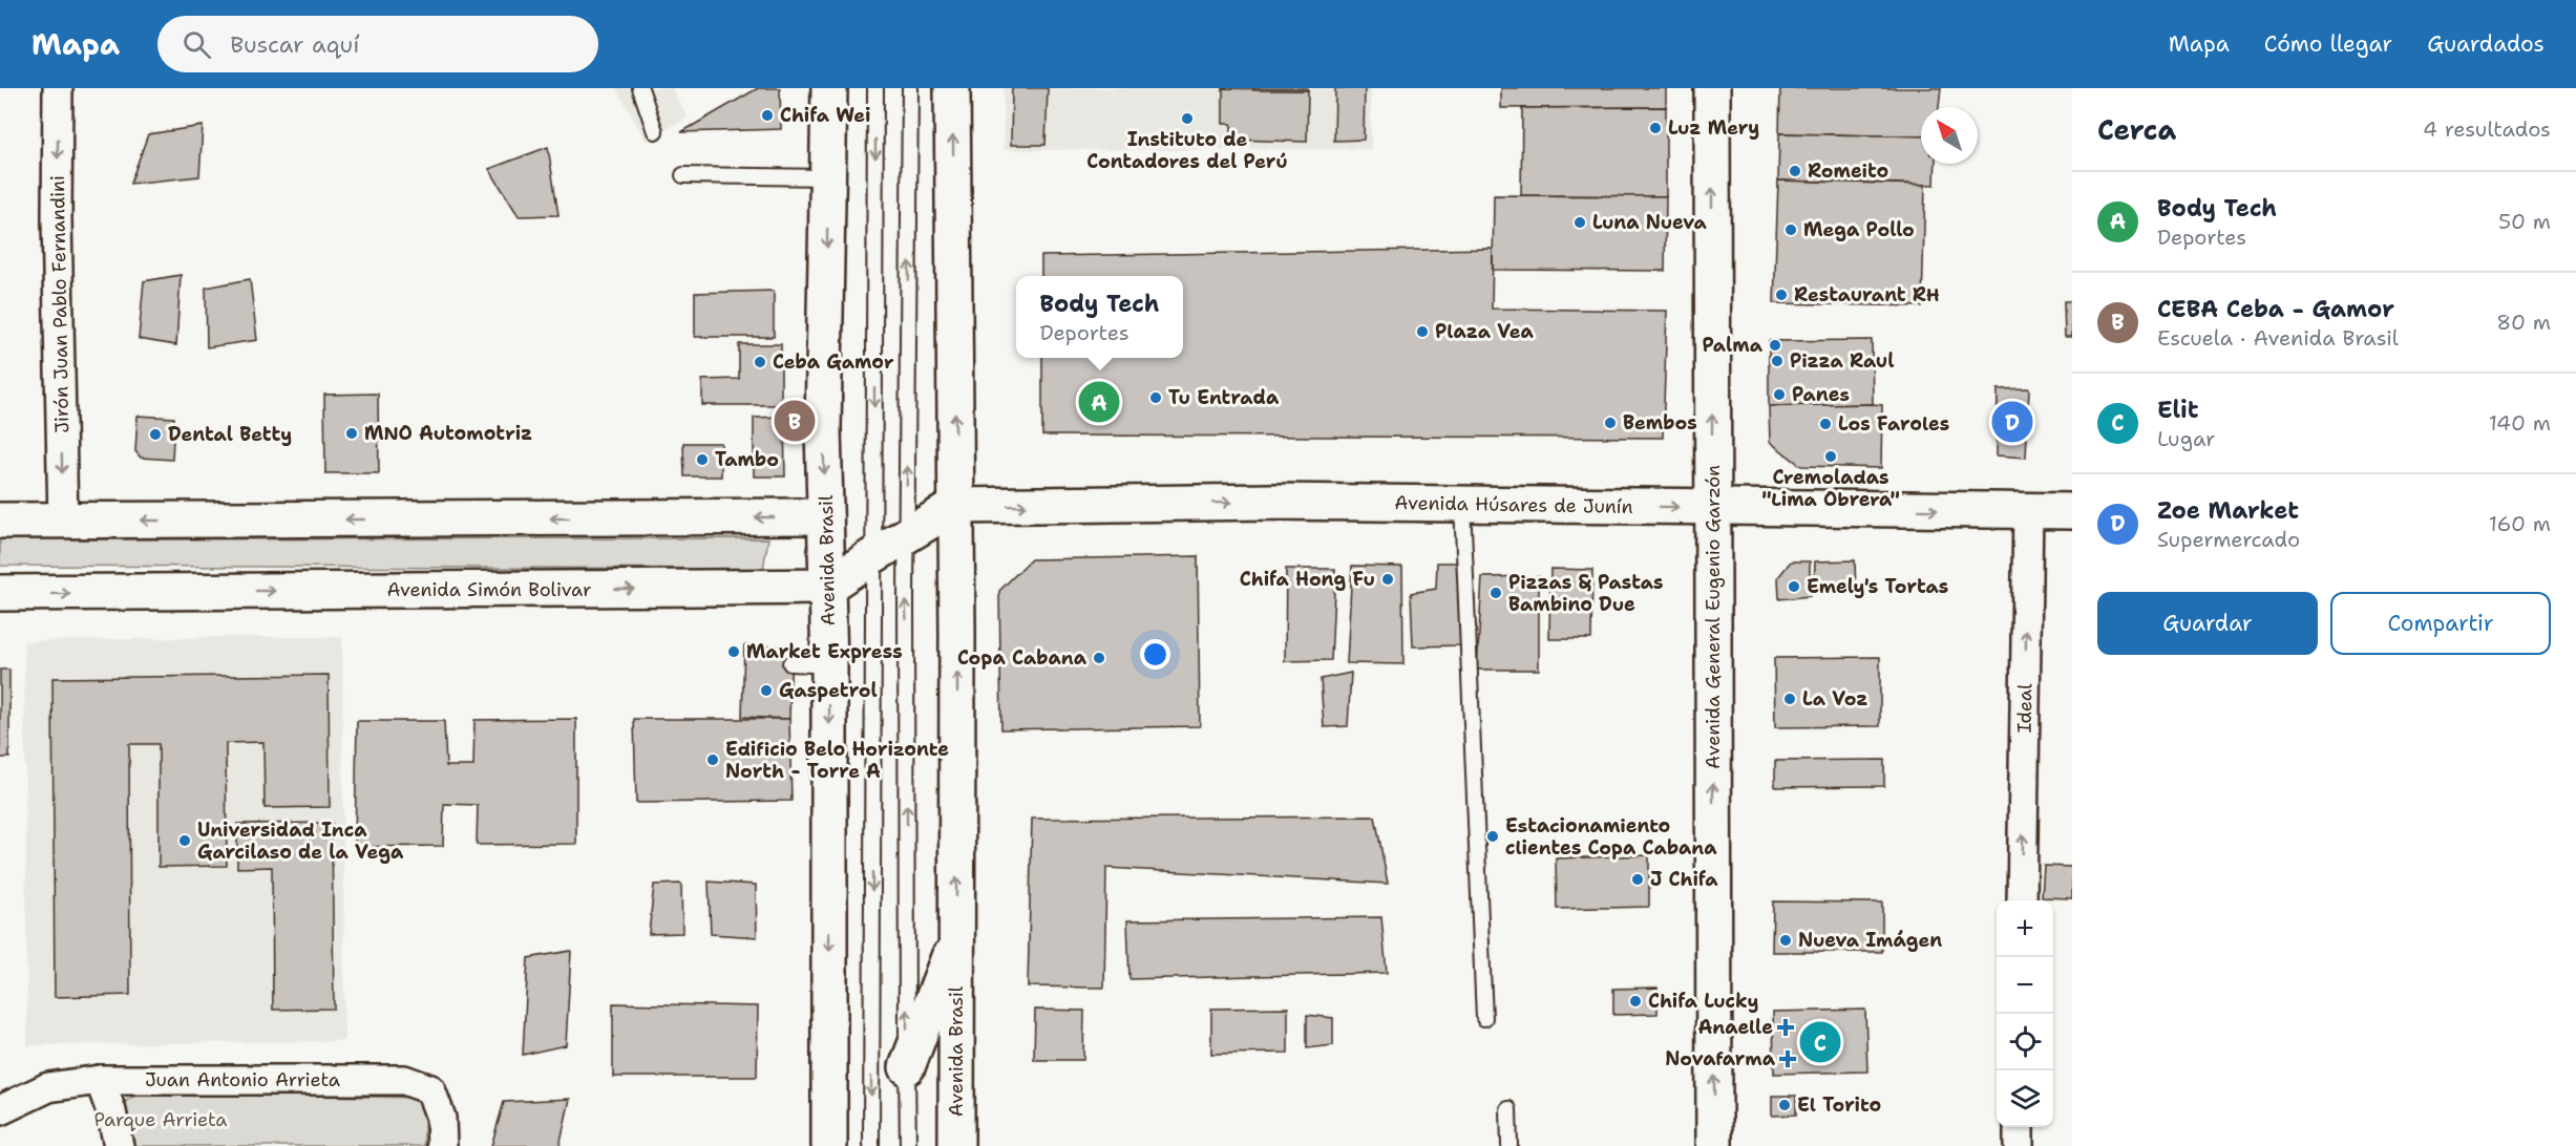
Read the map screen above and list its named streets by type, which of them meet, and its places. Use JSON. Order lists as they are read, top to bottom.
{
  "streets": {
    "main road": [
      "Avenida Húsares de Junín",
      "Avenida Brasil",
      "Avenida Simón Bolivar",
      "Avenida General Eugenio Garzón"
    ],
    "street": ["Jirón Juan Pablo Fernandini", "Ideal", "Juan Antonio Arrieta"]
  },
  "crossings": [
    ["Avenida Húsares de Junín", "Avenida Brasil"],
    ["Avenida Húsares de Junín", "Avenida General Eugenio Garzón"],
    ["Avenida Húsares de Junín", "Ideal"],
    ["Avenida Brasil", "Avenida Simón Bolivar"]
  ],
  "one_way": [
    "Jirón Juan Pablo Fernandini",
    "Avenida Húsares de Junín",
    "Avenida General Eugenio Garzón",
    "Ideal"
  ],
  "parks": ["Parque Arrieta"],
  "places": {
    "other": [
      "Chifa Wei",
      "Instituto de Contadores del Perú",
      "Luz Mery",
      "Romeito",
      "Luna Nueva",
      "Mega Pollo",
      "Restaurant RH",
      "Plaza Vea",
      "Palma",
      "Pizza Raul",
      "Ceba Gamor",
      "Panes",
      "Tu Entrada",
      "Bembos",
      "Los Faroles",
      "MNO Automotriz",
      "Dental Betty",
      "Cremoladas \"Lima Obrera\"",
      "Tambo",
      "Chifa Hong Fu",
      "Emely's Tortas",
      "Pizzas & Pastas Bambino Due",
      "Market Express",
      "Copa Cabana",
      "Gaspetrol",
      "La Voz",
      "Edificio Belo Horizonte North - Torre A",
      "Estacionamiento clientes Copa Cabana",
      "Universidad Inca Garcilaso de la Vega",
      "J Chifa",
      "Nueva Imágen",
      "Chifa Lucky",
      "El Torito"
    ],
    "health": ["Anaelle", "Novafarma"]
  },
  "north": "top left",
  "page": {
    "header": "Mapa",
    "search": "Buscar aquí",
    "nav": ["Mapa", "Cómo llegar", "Guardados"],
    "heading": ["Cerca", "4 resultados"],
    "list": [
      {
        "mark": "A",
        "name": "Body Tech",
        "note": "Deportes",
        "value": "50 m"
      },
      {
        "mark": "B",
        "name": "CEBA Ceba - Gamor",
        "note": "Escuela · Avenida Brasil",
        "value": "80 m"
      },
      {
        "mark": "C",
        "name": "Elit",
        "note": "Lugar",
        "value": "140 m"
      },
      {
        "mark": "D",
        "name": "Zoe Market",
        "note": "Supermercado",
        "value": "160 m"
      }
    ],
    "popup": ["Body Tech", "Deportes"],
    "pins": [
      "A",
      "B",
      "D",
      "C"
    ],
    "buttons": ["Guardar", "Compartir"],
    "map_buttons": ["+", "−"]
  }
}
